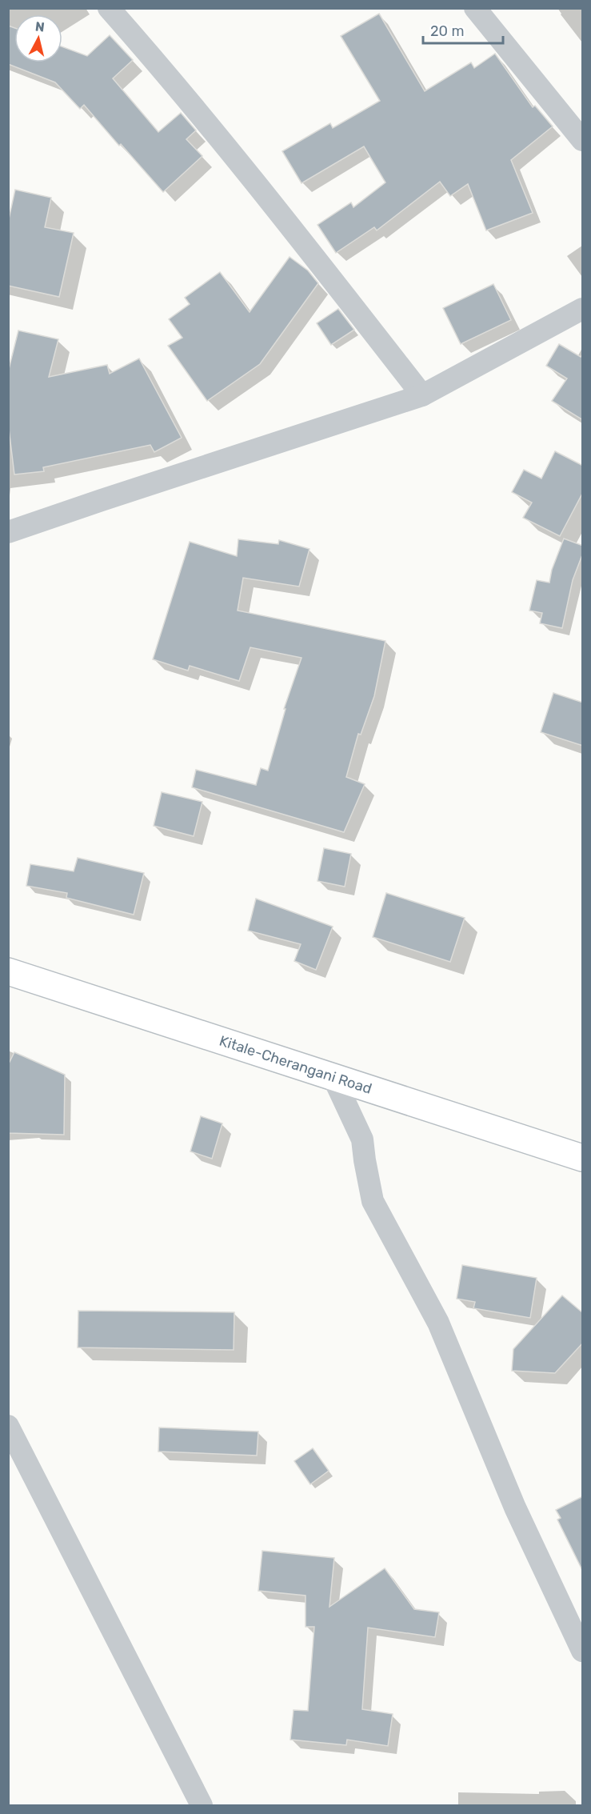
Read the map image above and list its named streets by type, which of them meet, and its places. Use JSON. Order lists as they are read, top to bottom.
{
  "streets": {
    "main road": ["Kitale-Cherangani Road"]
  },
  "scale_bar": "20 m",
  "north": "top"
}
